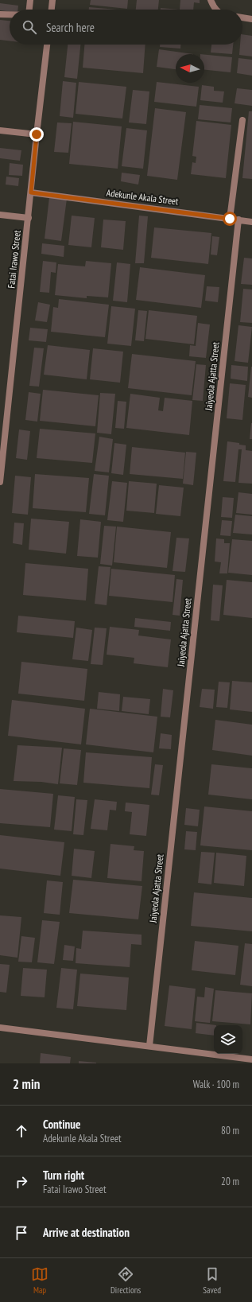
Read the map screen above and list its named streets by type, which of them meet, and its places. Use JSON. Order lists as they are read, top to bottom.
{
  "streets": {
    "street": ["Adekunle Akala Street", "Fatai Irawo Street", "Jaiyeola Ajatta Street"]
  },
  "crossings": [
    ["Adekunle Akala Street", "Fatai Irawo Street"],
    ["Adekunle Akala Street", "Jaiyeola Ajatta Street"]
  ],
  "north": "left",
  "page": {
    "search": "Search here",
    "heading": ["2 min", "Walk · 100 m"],
    "list": [
      ["Continue", "Adekunle Akala Street", "80 m"],
      ["Turn right", "Fatai Irawo Street", "20 m"],
      "Arrive at destination"
    ],
    "nav": ["Map", "Directions", "Saved"]
  }
}
